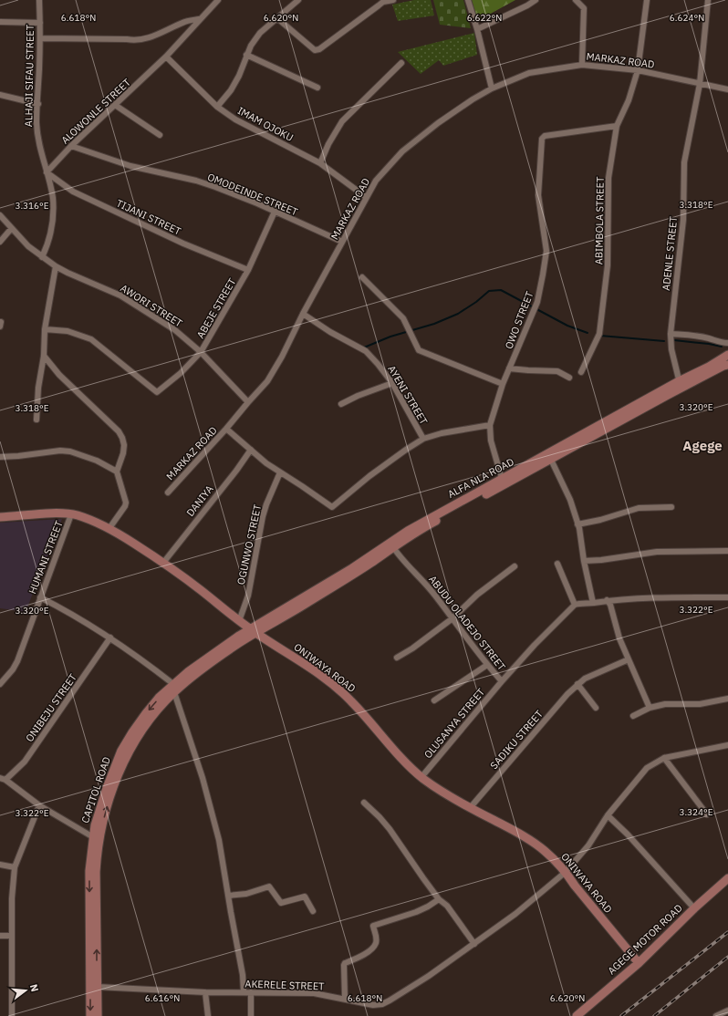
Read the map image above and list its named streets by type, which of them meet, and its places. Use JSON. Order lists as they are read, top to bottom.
{
  "streets": {
    "main road": [
      "ALFA NLA ROAD",
      "ONIWAYA ROAD",
      "CAPITOL ROAD",
      "AGEGE MOTOR ROAD"
    ],
    "street": [
      "MARKAZ ROAD",
      "ALHAJI SIFAU STREET",
      "ALOWONLE STREET",
      "IMAM OJOKU",
      "OMODEINDE STREET",
      "TIJANI STREET",
      "ABIMBOLA STREET",
      "ADENLE STREET",
      "AWORI STREET",
      "ABEJE STREET",
      "OWO STREET",
      "AYENI STREET",
      "DANIYA",
      "OGUNWO STREET",
      "HUMANI STREET",
      "ABUDU OLADEJO STREET",
      "ONIBEJU STREET",
      "OLUSANYA STREET",
      "SADIKU STREET",
      "AKERELE STREET"
    ]
  },
  "crossings": [
    ["MARKAZ ROAD", "IMAM OJOKU"],
    ["MARKAZ ROAD", "OMODEINDE STREET"],
    ["MARKAZ ROAD", "ABIMBOLA STREET"],
    ["MARKAZ ROAD", "ADENLE STREET"],
    ["MARKAZ ROAD", "AWORI STREET"],
    ["MARKAZ ROAD", "AYENI STREET"],
    ["ALHAJI SIFAU STREET", "ALOWONLE STREET"],
    ["ALHAJI SIFAU STREET", "TIJANI STREET"],
    ["ALOWONLE STREET", "IMAM OJOKU"],
    ["ALOWONLE STREET", "OMODEINDE STREET"],
    ["ALOWONLE STREET", "TIJANI STREET"],
    ["OMODEINDE STREET", "ABEJE STREET"],
    ["TIJANI STREET", "ABEJE STREET"],
    ["ABIMBOLA STREET", "OWO STREET"],
    ["ADENLE STREET", "ALFA NLA ROAD"],
    ["AWORI STREET", "ABEJE STREET"],
    ["OWO STREET", "ALFA NLA ROAD"],
    ["ALFA NLA ROAD", "ABUDU OLADEJO STREET"],
    ["ALFA NLA ROAD", "ONIWAYA ROAD"],
    ["ALFA NLA ROAD", "CAPITOL ROAD"],
    ["DANIYA", "ONIWAYA ROAD"],
    ["OGUNWO STREET", "ONIWAYA ROAD"],
    ["HUMANI STREET", "ONIWAYA ROAD"],
    ["ABUDU OLADEJO STREET", "OLUSANYA STREET"],
    ["ONIWAYA ROAD", "OLUSANYA STREET"],
    ["ONIWAYA ROAD", "SADIKU STREET"],
    ["ONIWAYA ROAD", "CAPITOL ROAD"],
    ["ONIWAYA ROAD", "AGEGE MOTOR ROAD"],
    ["ONIWAYA ROAD", "AKERELE STREET"],
    ["CAPITOL ROAD", "AKERELE STREET"]
  ],
  "districts": ["Agege"],
  "north": "right",
  "coordinates": [
    "6.618°N",
    "6.620°N",
    "6.622°N",
    "6.624°N",
    "3.318°E",
    "3.316°E",
    "3.320°E",
    "3.322°E",
    "3.324°E",
    "6.616°N"
  ]
}
